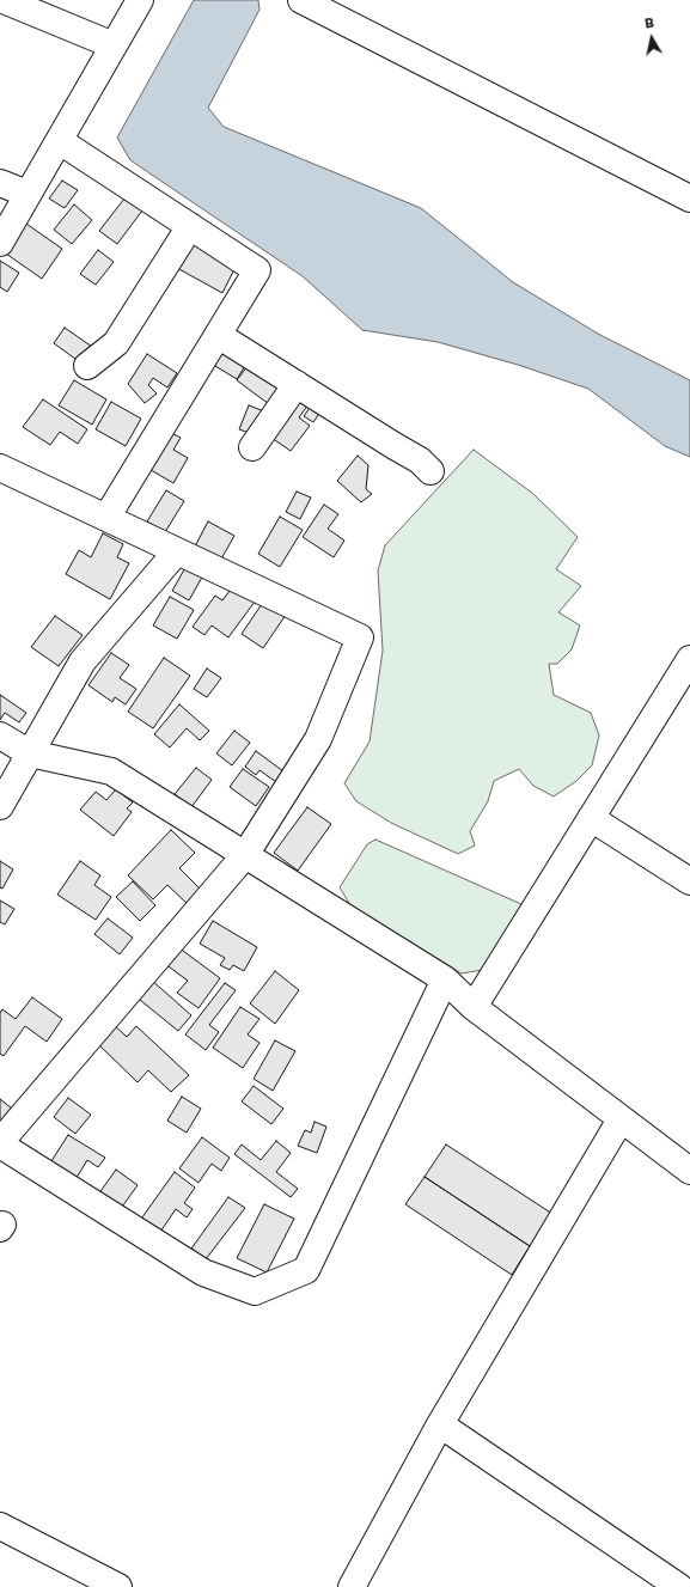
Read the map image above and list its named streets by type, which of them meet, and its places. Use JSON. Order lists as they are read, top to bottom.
{
  "north": "top"
}
